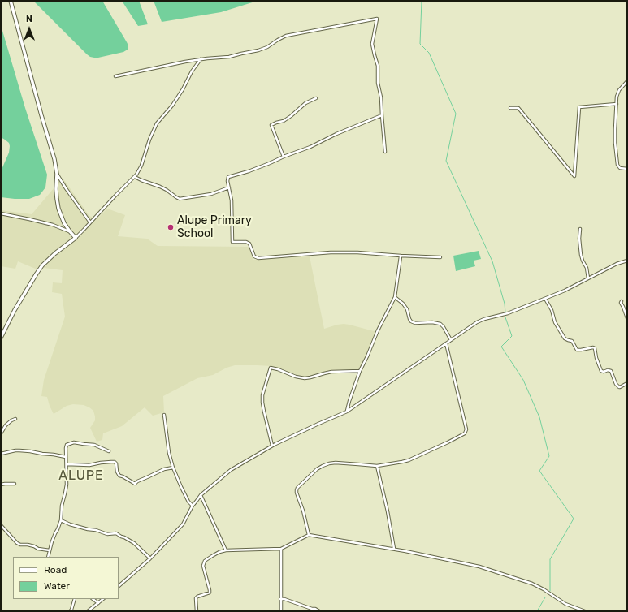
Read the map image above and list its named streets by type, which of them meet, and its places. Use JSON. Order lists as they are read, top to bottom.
{
  "districts": ["ALUPE"],
  "places": ["Alupe Primary School"],
  "legend": ["Road", "Water"],
  "north": "top"
}
